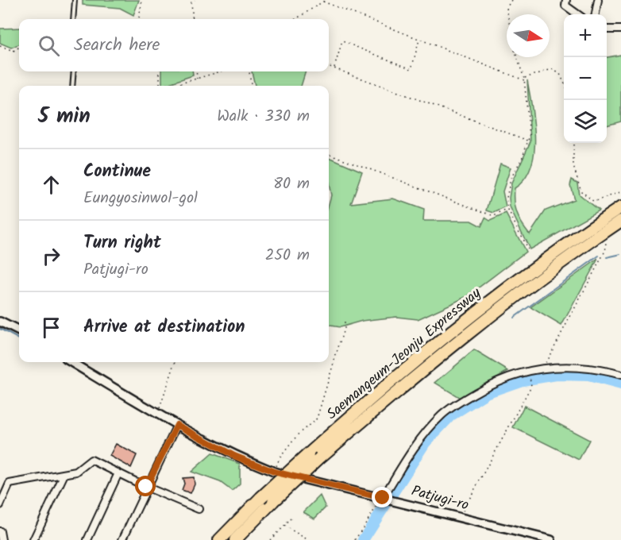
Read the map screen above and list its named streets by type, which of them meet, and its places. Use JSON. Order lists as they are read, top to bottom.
{
  "streets": {
    "highway": ["Saemangeum-Jeonju Expressway"],
    "street": ["Patjugi-ro"]
  },
  "north": "right",
  "page": {
    "map_buttons": ["+", "−"],
    "search": "Search here",
    "heading": ["5 min", "Walk · 330 m"],
    "list": [
      ["Continue", "Eungyosinwol-gol", "80 m"],
      ["Turn right", "Patjugi-ro", "250 m"],
      "Arrive at destination"
    ]
  }
}
